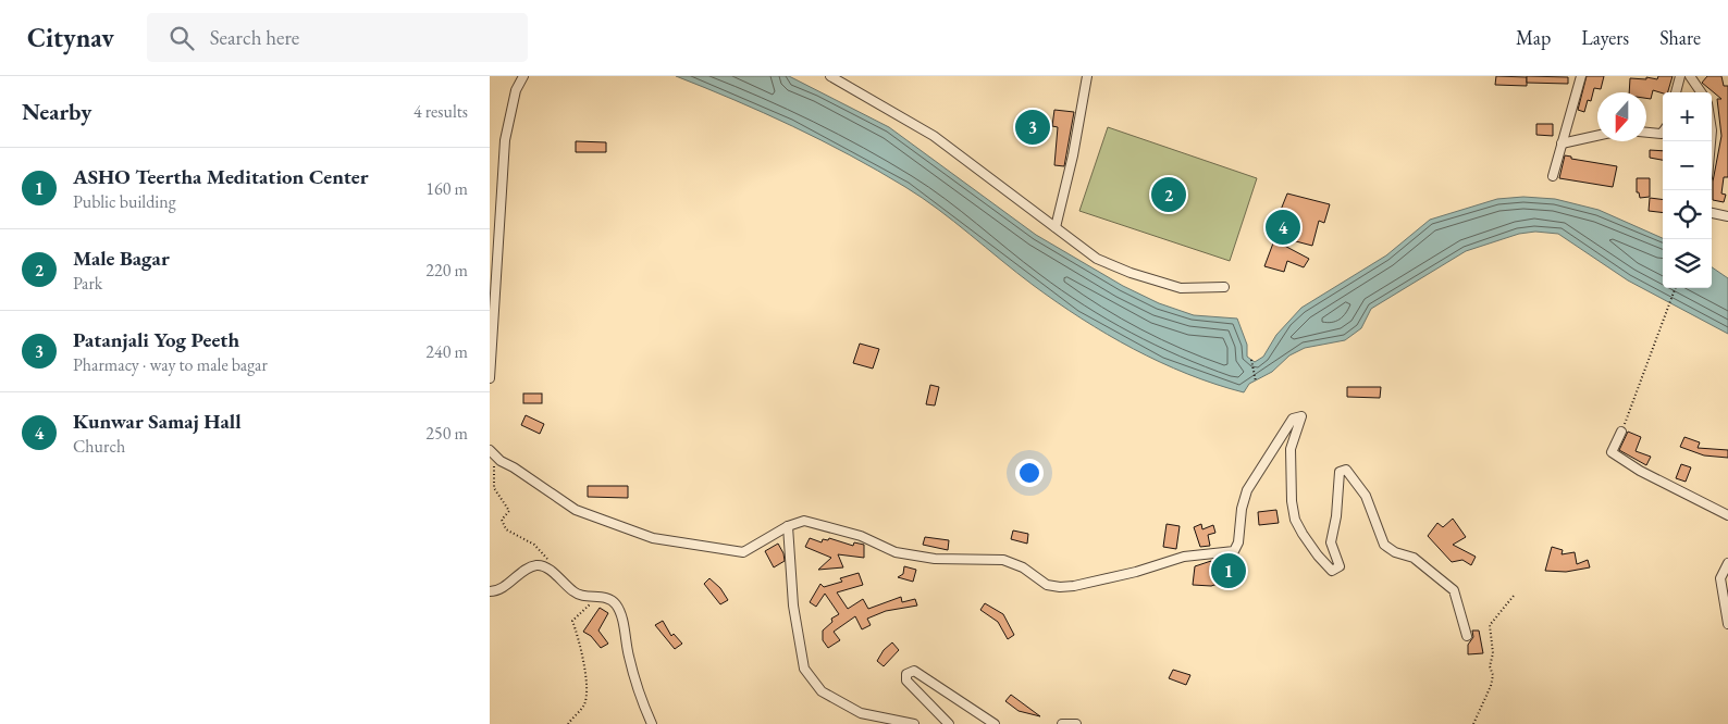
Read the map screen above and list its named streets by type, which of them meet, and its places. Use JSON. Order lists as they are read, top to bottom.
{
  "north": "bottom",
  "page": {
    "header": "Citynav",
    "search": "Search here",
    "nav": ["Map", "Layers", "Share"],
    "heading": ["Nearby", "4 results"],
    "map_buttons": ["+", "−"],
    "pins": [
      "3",
      "2",
      "4",
      "1"
    ],
    "list": [
      {
        "mark": "1",
        "name": "ASHO Teertha Meditation Center",
        "note": "Public building",
        "value": "160 m"
      },
      {
        "mark": "2",
        "name": "Male Bagar",
        "note": "Park",
        "value": "220 m"
      },
      {
        "mark": "3",
        "name": "Patanjali Yog Peeth",
        "note": "Pharmacy · way to male bagar",
        "value": "240 m"
      },
      {
        "mark": "4",
        "name": "Kunwar Samaj Hall",
        "note": "Church",
        "value": "250 m"
      }
    ]
  }
}
